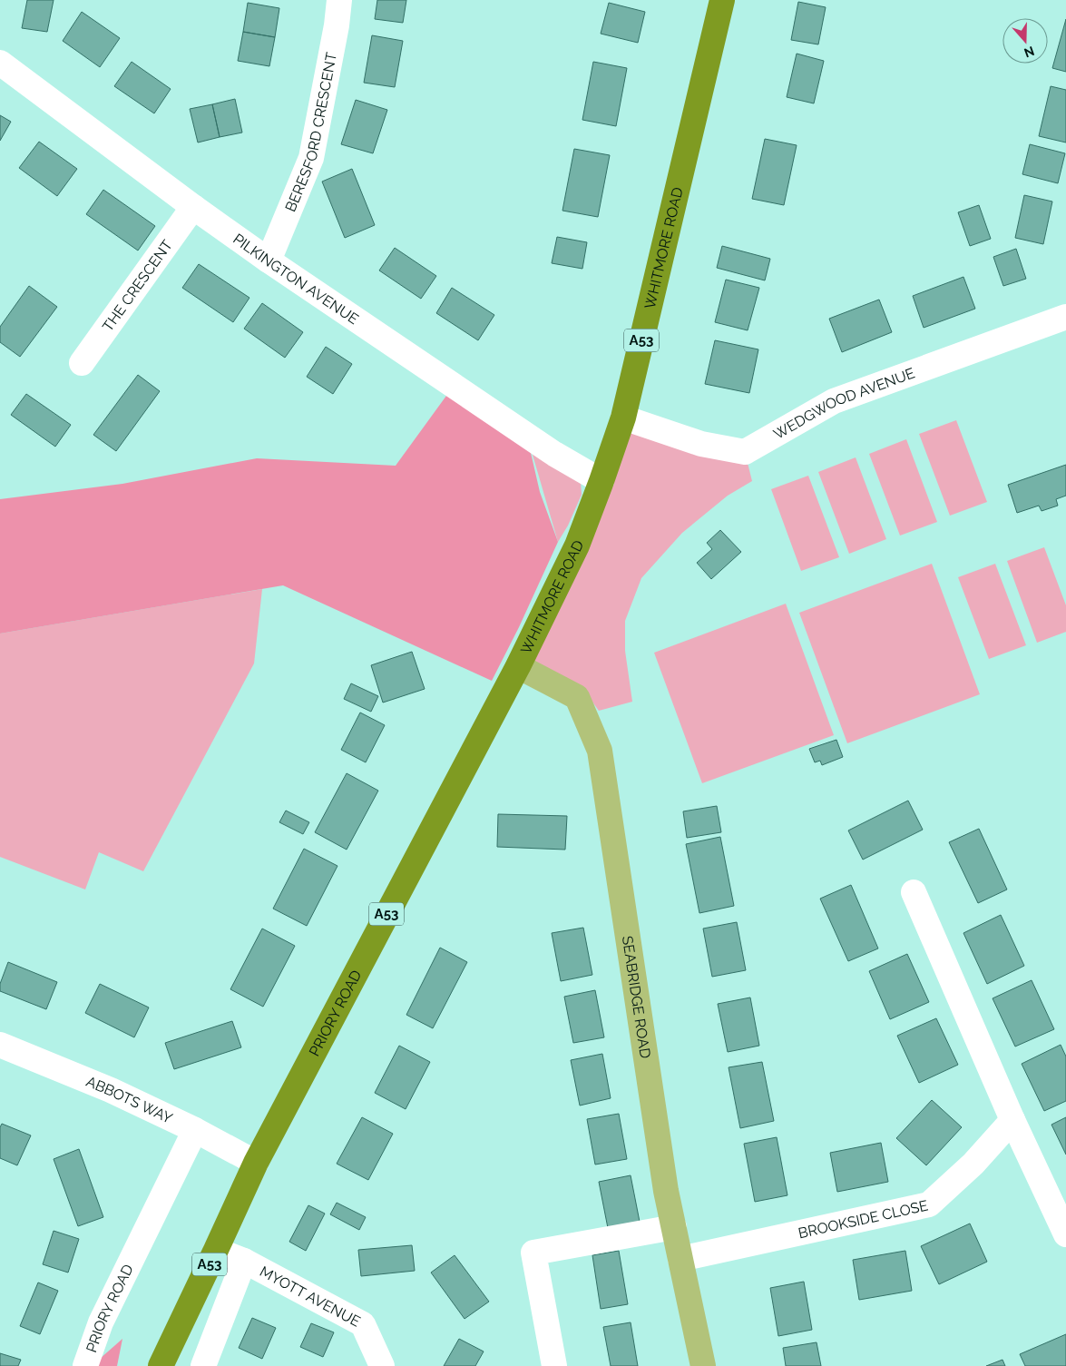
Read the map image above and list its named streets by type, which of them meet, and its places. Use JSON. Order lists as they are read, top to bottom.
{
  "streets": {
    "highway": ["WHITMORE ROAD", "A53", "PRIORY ROAD"],
    "main road": ["SEABRIDGE ROAD"],
    "street": [
      "BERESFORD CRESCENT",
      "PILKINGTON AVENUE",
      "THE CRESCENT",
      "WEDGWOOD AVENUE",
      "ABBOTS WAY",
      "BROOKSIDE CLOSE",
      "MYOTT AVENUE"
    ]
  },
  "crossings": [
    ["BERESFORD CRESCENT", "PILKINGTON AVENUE"],
    ["WHITMORE ROAD", "PILKINGTON AVENUE"],
    ["WHITMORE ROAD", "WEDGWOOD AVENUE"],
    ["WHITMORE ROAD", "SEABRIDGE ROAD"],
    ["WHITMORE ROAD", "PRIORY ROAD"],
    ["PILKINGTON AVENUE", "THE CRESCENT"],
    ["SEABRIDGE ROAD", "PRIORY ROAD"],
    ["SEABRIDGE ROAD", "BROOKSIDE CLOSE"],
    ["PRIORY ROAD", "ABBOTS WAY"],
    ["PRIORY ROAD", "MYOTT AVENUE"]
  ],
  "north": "bottom"
}
